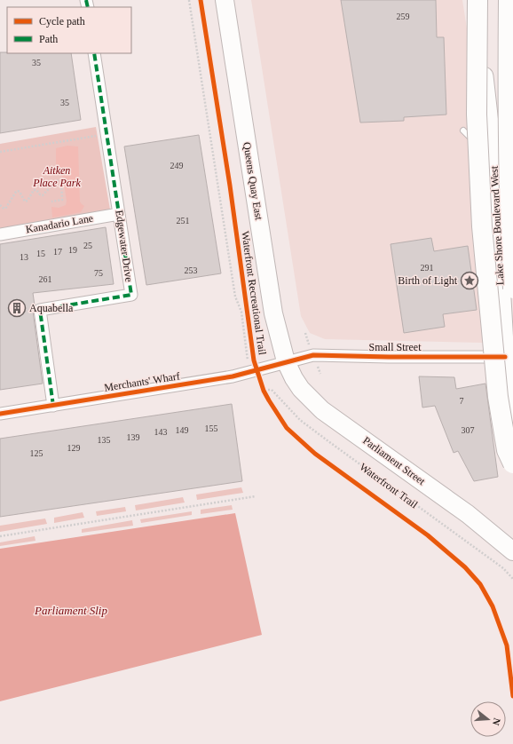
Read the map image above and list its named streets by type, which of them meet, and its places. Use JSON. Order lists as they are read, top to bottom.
{
  "streets": {
    "highway": ["Lake Shore Boulevard West"],
    "main road": ["Queens Quay East", "Parliament Street"],
    "street": [
      "Kanadario Lane",
      "Edgewater Drive",
      "Small Street",
      "Merchants' Wharf"
    ],
    "path": ["Waterfront Trail"],
    "cycle path": ["Waterfront Recreational Trail"]
  },
  "crossings": [
    ["Queens Quay East", "Small Street"],
    ["Queens Quay East", "Merchants' Wharf"],
    ["Queens Quay East", "Parliament Street"],
    ["Kanadario Lane", "Edgewater Drive"],
    ["Lake Shore Boulevard West", "Small Street"],
    ["Edgewater Drive", "Merchants' Wharf"],
    ["Waterfront Recreational Trail", "Merchants' Wharf"],
    ["Small Street", "Merchants' Wharf"],
    ["Small Street", "Parliament Street"],
    ["Merchants' Wharf", "Parliament Street"]
  ],
  "water": ["Parliament Slip"],
  "parks": ["Aitken Place Park"],
  "places": {
    "place": ["Birth of Light"],
    "building": ["Aquabella"]
  },
  "house_numbers": [
    "259",
    "35",
    "35",
    "249",
    "251",
    "25",
    "19",
    "17",
    "15",
    "13",
    "291",
    "253",
    "75",
    "261",
    "7",
    "155",
    "149",
    "307",
    "143",
    "139",
    "135",
    "129",
    "125"
  ],
  "legend": ["Cycle path", "Path"],
  "north": "right"
}
